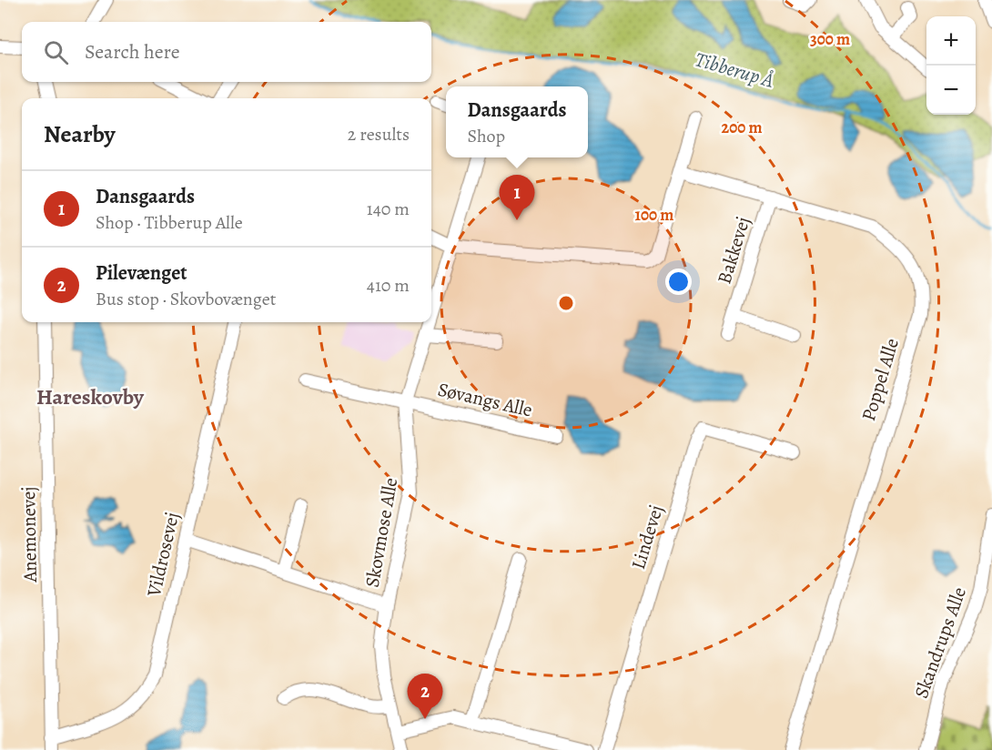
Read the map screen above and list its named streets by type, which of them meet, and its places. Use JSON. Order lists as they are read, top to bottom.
{
  "streets": {
    "street": [
      "Bakkevej",
      "Poppel Alle",
      "Søvangs Alle",
      "Skovmose Alle",
      "Anemonevej",
      "Lindevej",
      "Vildrosevej",
      "Skandrups Alle"
    ]
  },
  "crossings": [
    ["Bakkevej", "Poppel Alle"],
    ["Søvangs Alle", "Skovmose Alle"],
    ["Anemonevej", "Vildrosevej"]
  ],
  "districts": ["Hareskovby"],
  "water": ["Tibberup Å"],
  "page": {
    "map_buttons": ["+", "−"],
    "search": "Search here",
    "popup": ["Dansgaards", "Shop"],
    "heading": ["Nearby", "2 results"],
    "list": [
      {
        "mark": "1",
        "name": "Dansgaards",
        "note": "Shop · Tibberup Alle",
        "value": "140 m"
      },
      {
        "mark": "2",
        "name": "Pilevænget",
        "note": "Bus stop · Skovbovænget",
        "value": "410 m"
      }
    ],
    "pins": ["1", "2"]
  },
  "rings": ["300 m", "200 m", "100 m"]
}
